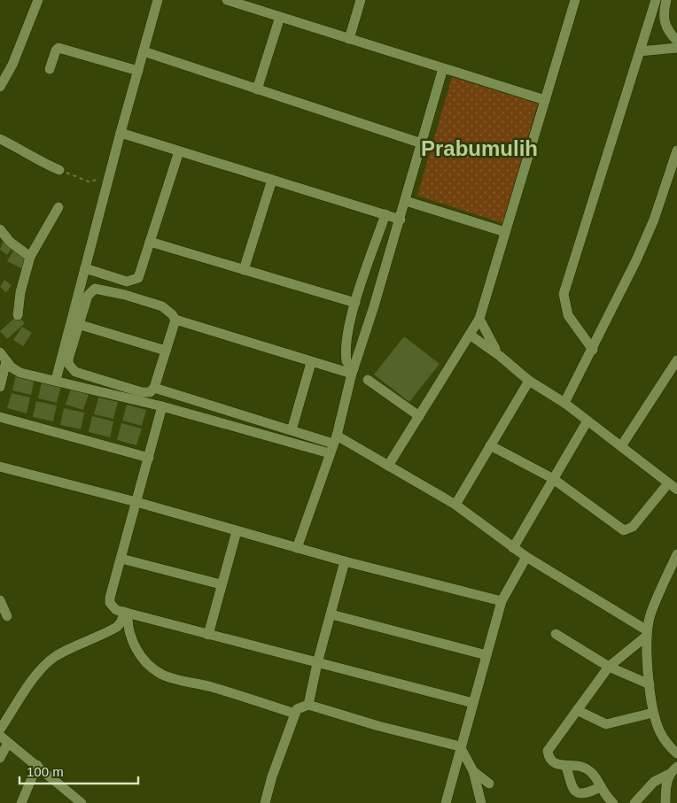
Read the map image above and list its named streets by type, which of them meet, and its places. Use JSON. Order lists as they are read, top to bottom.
{
  "districts": ["Prabumulih"],
  "scale_bar": "100 m"
}
